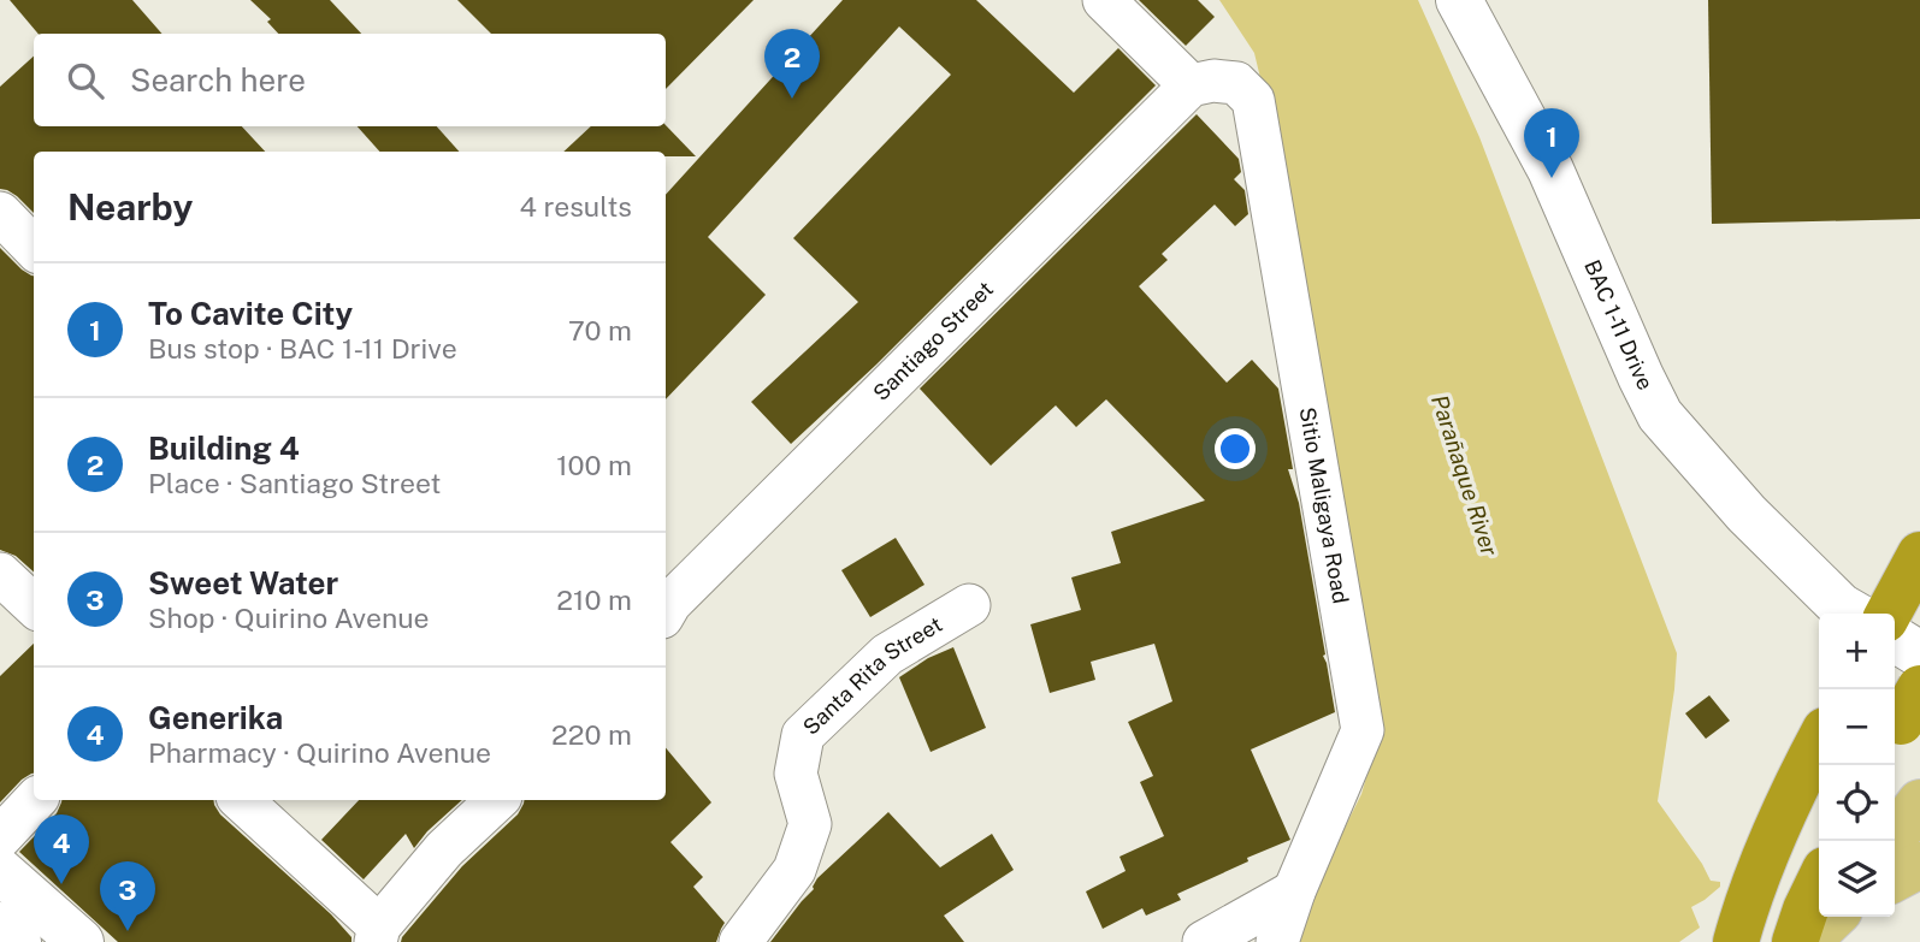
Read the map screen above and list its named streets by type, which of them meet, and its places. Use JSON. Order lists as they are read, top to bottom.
{
  "streets": {
    "street": [
      "BAC 1-11 Drive",
      "Santiago Street",
      "Sitio Maligaya Road",
      "Santa Rita Street"
    ]
  },
  "crossings": [
    ["Santiago Street", "Sitio Maligaya Road"]
  ],
  "water": ["Parañaque River"],
  "page": {
    "pins": [
      "2",
      "1",
      "4",
      "3"
    ],
    "search": "Search here",
    "heading": ["Nearby", "4 results"],
    "list": [
      {
        "mark": "1",
        "name": "To Cavite City",
        "note": "Bus stop · BAC 1-11 Drive",
        "value": "70 m"
      },
      {
        "mark": "2",
        "name": "Building 4",
        "note": "Place · Santiago Street",
        "value": "100 m"
      },
      {
        "mark": "3",
        "name": "Sweet Water",
        "note": "Shop · Quirino Avenue",
        "value": "210 m"
      },
      {
        "mark": "4",
        "name": "Generika",
        "note": "Pharmacy · Quirino Avenue",
        "value": "220 m"
      }
    ],
    "map_buttons": ["+", "−"]
  }
}
